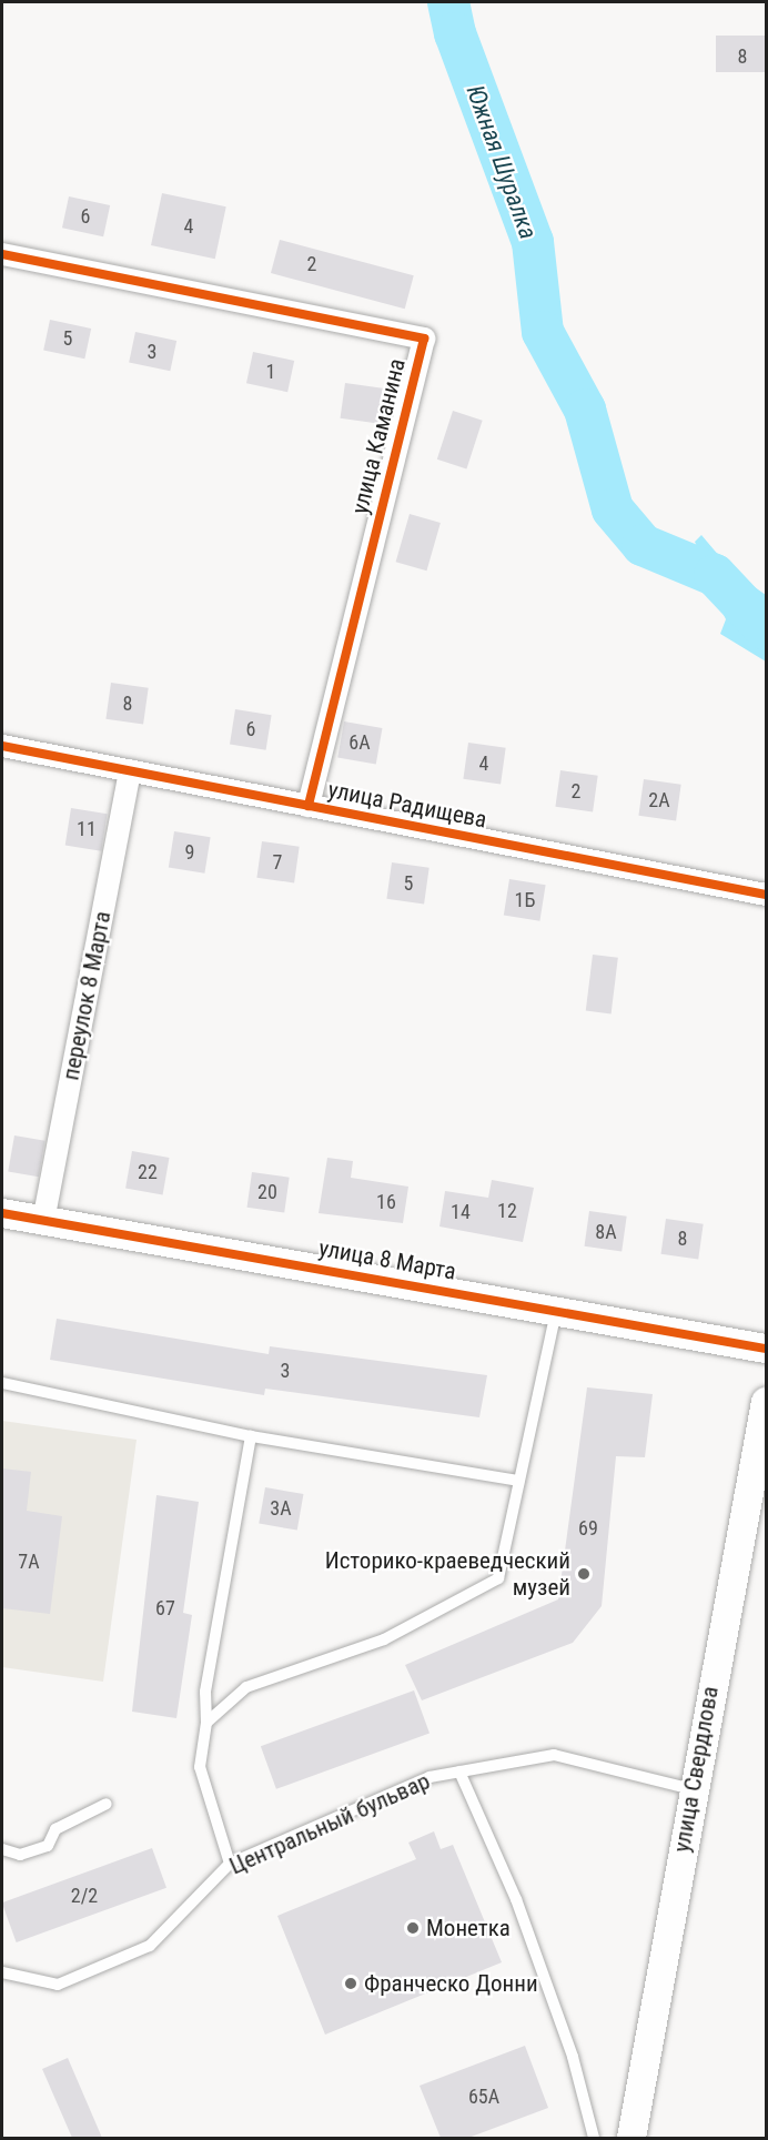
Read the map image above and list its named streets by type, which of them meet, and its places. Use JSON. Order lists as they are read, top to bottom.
{
  "streets": {
    "street": [
      "улица Каманина",
      "улица Радищева",
      "переулок 8 Марта",
      "улица 8 Марта",
      "улица Свердлова"
    ],
    "lane": ["Центральный бульвар"]
  },
  "crossings": [
    ["улица Каманина", "улица Радищева"],
    ["улица Радищева", "переулок 8 Марта"],
    ["переулок 8 Марта", "улица 8 Марта"],
    ["улица Свердлова", "Центральный бульвар"]
  ],
  "water": ["Южная Шуралка"],
  "places": ["Историко-краеведческий музей", "Монетка", "Франческо Донни"],
  "house_numbers": [
    "8",
    "6",
    "4",
    "2",
    "5",
    "3",
    "1",
    "8",
    "6",
    "6А",
    "4",
    "2",
    "2А",
    "11",
    "9",
    "7",
    "5",
    "1Б",
    "22",
    "20",
    "16",
    "12",
    "14",
    "8А",
    "8",
    "3",
    "3А",
    "69",
    "7А",
    "67",
    "2/2",
    "65А"
  ]
}
